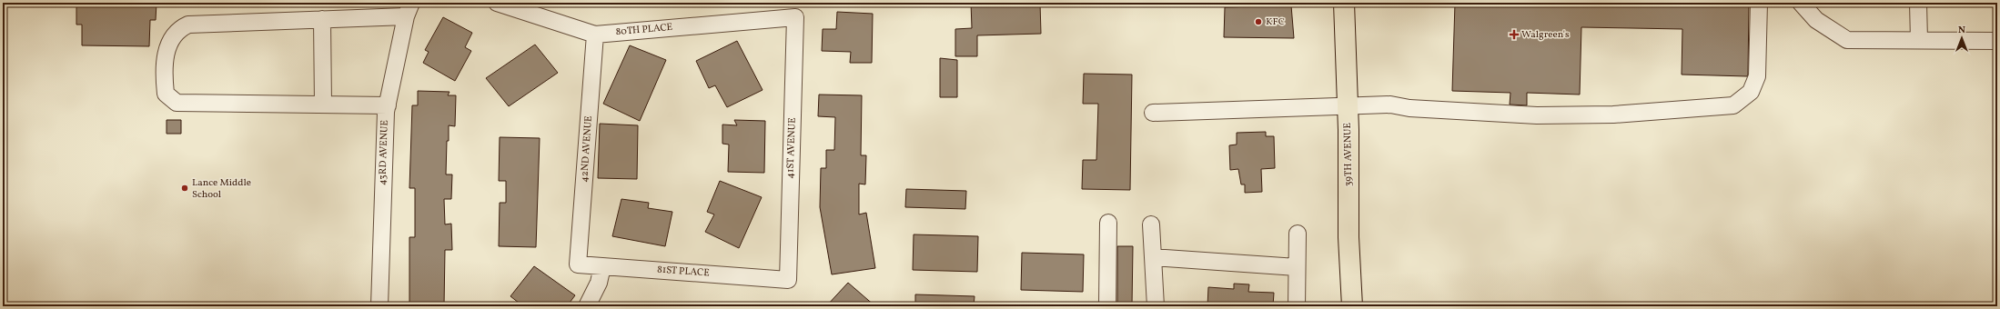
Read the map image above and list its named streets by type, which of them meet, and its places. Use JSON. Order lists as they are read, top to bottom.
{
  "streets": {
    "main road": ["39TH AVENUE"],
    "street": [
      "80TH PLACE",
      "41ST AVENUE",
      "42ND AVENUE",
      "43RD AVENUE",
      "81ST PLACE"
    ]
  },
  "crossings": [
    ["80TH PLACE", "41ST AVENUE"],
    ["80TH PLACE", "42ND AVENUE"],
    ["41ST AVENUE", "81ST PLACE"],
    ["42ND AVENUE", "81ST PLACE"]
  ],
  "places": {
    "other": ["KFC", "Lance Middle School"],
    "health": ["Walgreen's"]
  },
  "north": "top"
}
